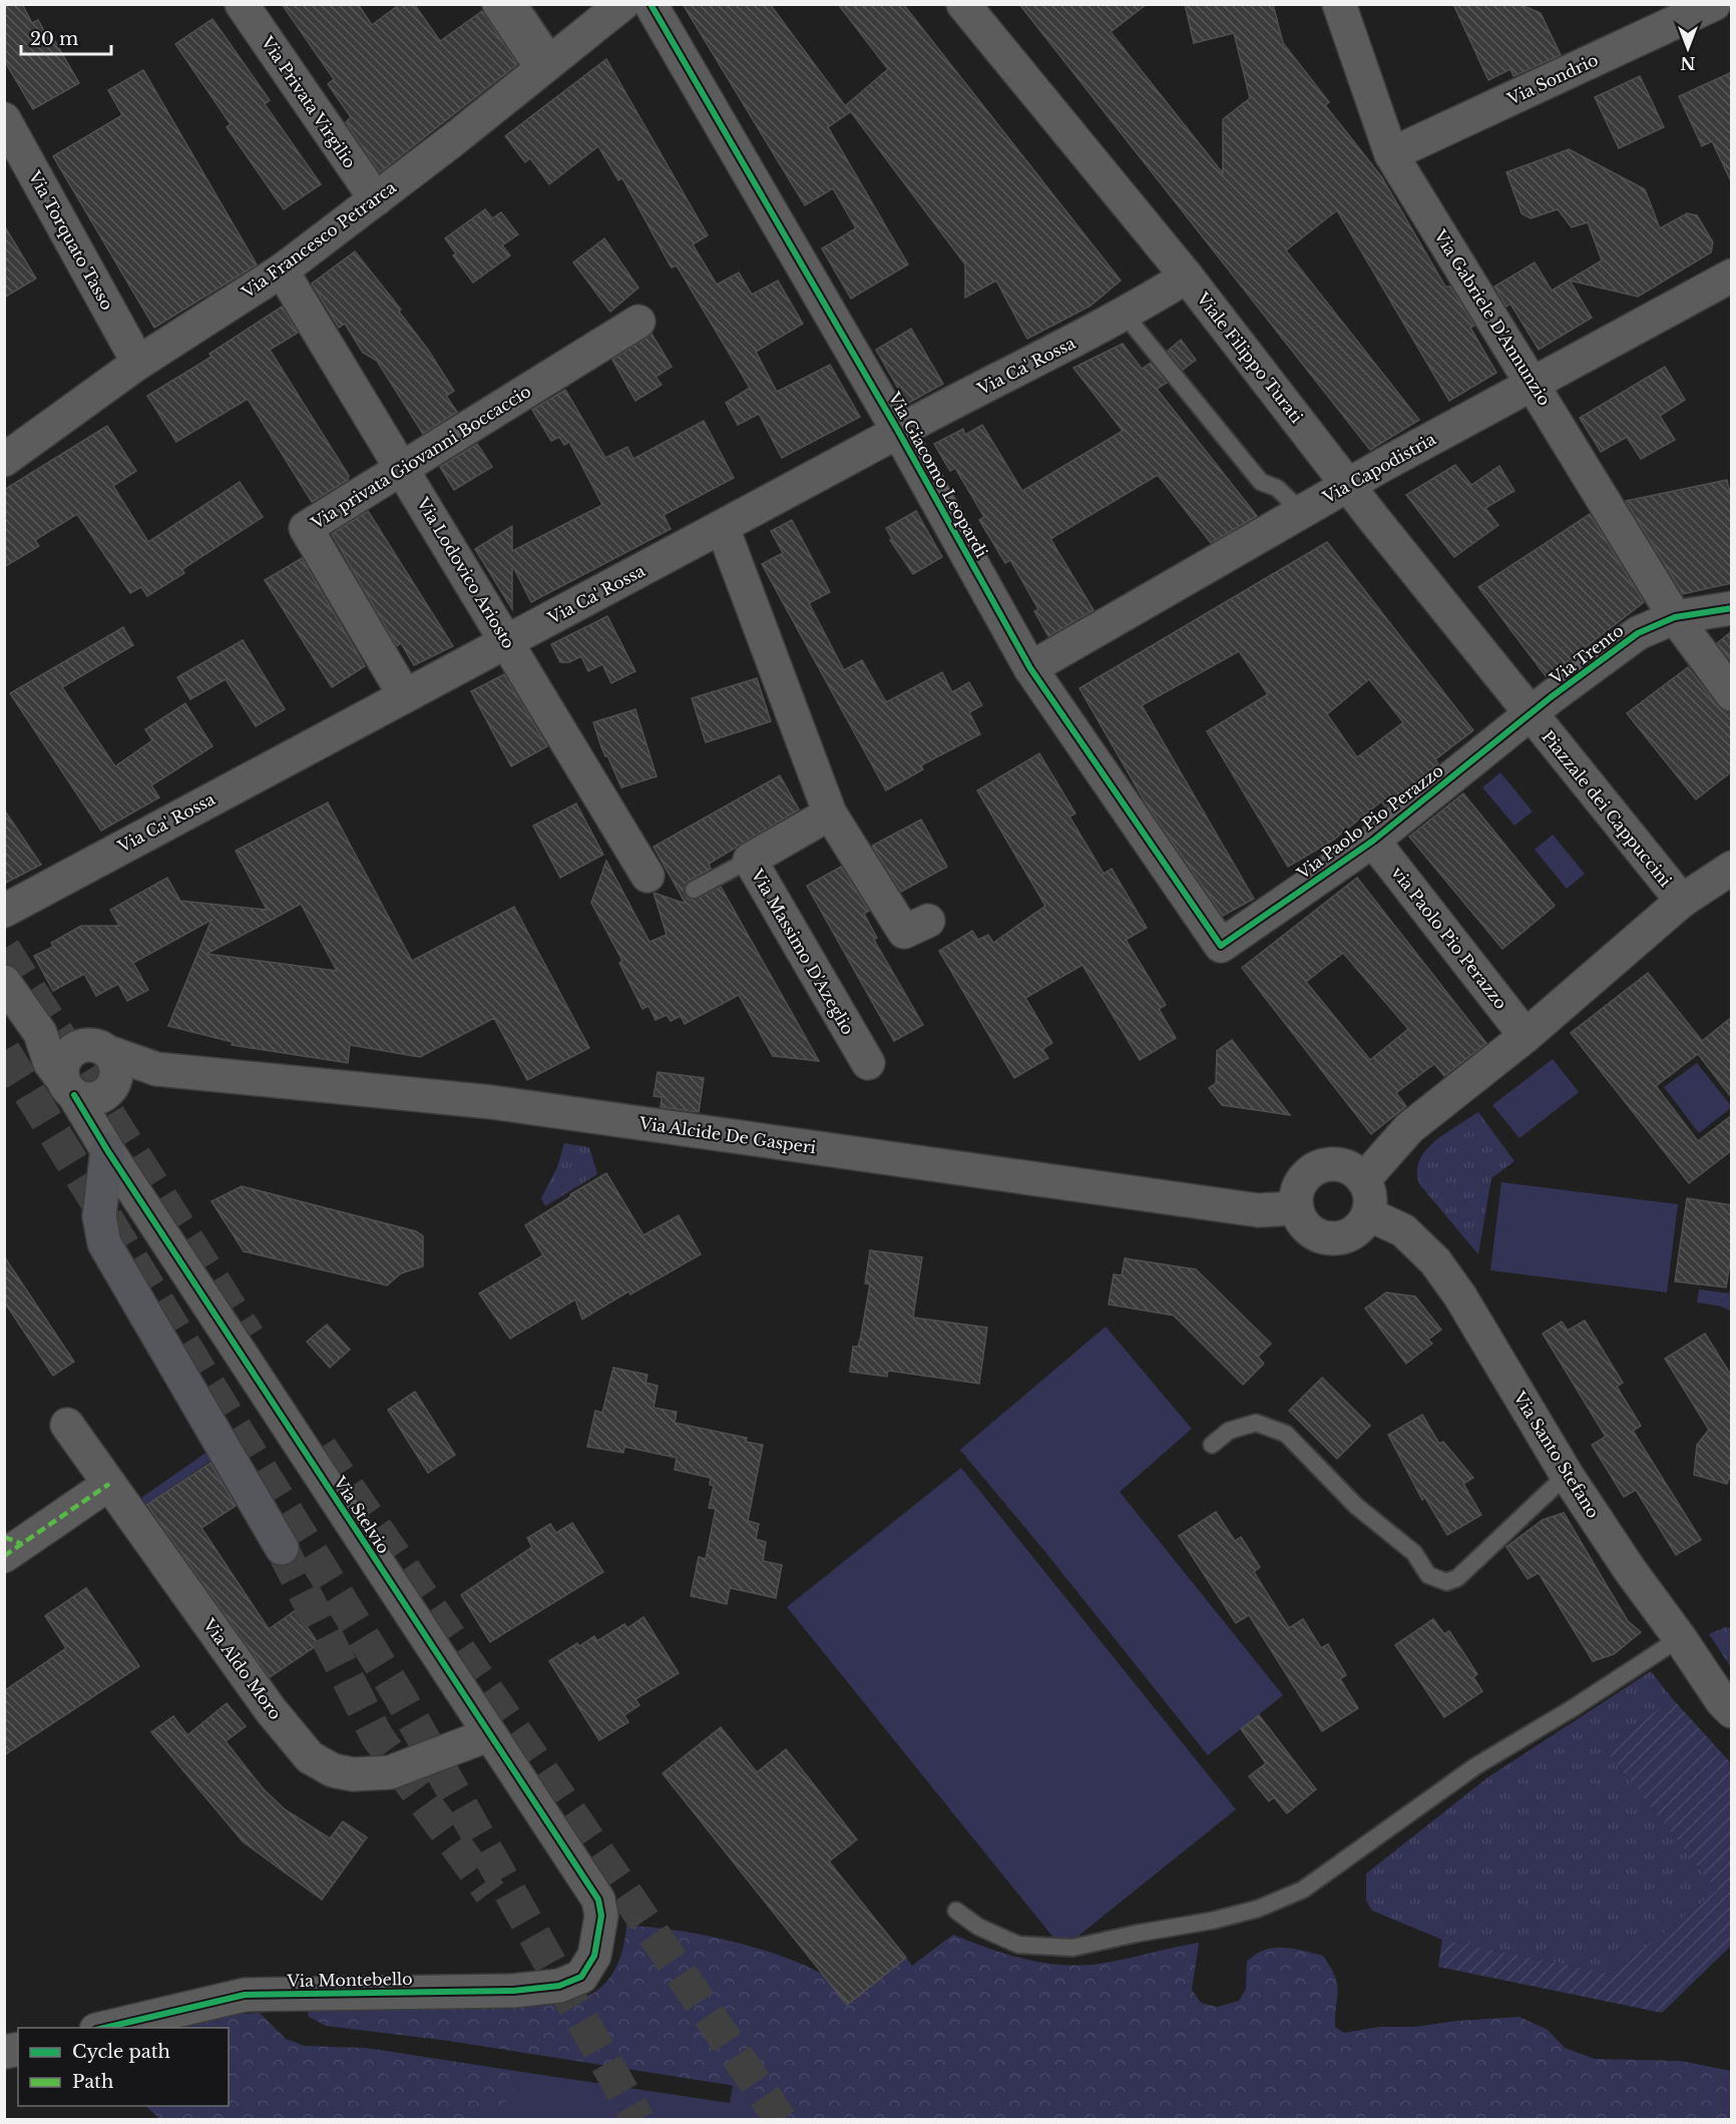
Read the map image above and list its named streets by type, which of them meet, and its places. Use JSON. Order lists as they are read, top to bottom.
{
  "streets": {
    "street": [
      "Via Sondrio",
      "Via Privata Virgilio",
      "Via Francesco Petrarca",
      "Via Torquato Tasso",
      "Via Gabriele D'Annunzio",
      "Viale Filippo Turati",
      "Via Ca' Rossa",
      "Via privata Giovanni Boccaccio",
      "Via Capodistria",
      "Via Giacomo Leopardi",
      "Via Lodovico Ariosto",
      "Via Trento",
      "Piazzale dei Cappuccini",
      "Via Paolo Pio Perazzo",
      "via Paolo Pio Perazzo",
      "Via Massimo D'Azeglio",
      "Via Alcide De Gasperi",
      "Via Santo Stefano",
      "Via Stelvio",
      "Via Aldo Moro",
      "Via Montebello"
    ]
  },
  "crossings": [
    ["Via Sondrio", "Via Gabriele D'Annunzio"],
    ["Via Privata Virgilio", "Via Francesco Petrarca"],
    ["Via Francesco Petrarca", "Via Torquato Tasso"],
    ["Via Francesco Petrarca", "Via Lodovico Ariosto"],
    ["Via Gabriele D'Annunzio", "Via Capodistria"],
    ["Via Gabriele D'Annunzio", "Via Trento"],
    ["Viale Filippo Turati", "Via Ca' Rossa"],
    ["Viale Filippo Turati", "Via Capodistria"],
    ["Viale Filippo Turati", "Via Trento"],
    ["Viale Filippo Turati", "Piazzale dei Cappuccini"],
    ["Viale Filippo Turati", "Via Paolo Pio Perazzo"],
    ["Via Ca' Rossa", "Via privata Giovanni Boccaccio"],
    ["Via Ca' Rossa", "Via Giacomo Leopardi"],
    ["Via Ca' Rossa", "Via Lodovico Ariosto"],
    ["Via privata Giovanni Boccaccio", "Via Lodovico Ariosto"],
    ["Via Capodistria", "Via Giacomo Leopardi"],
    ["Via Giacomo Leopardi", "Via Paolo Pio Perazzo"],
    ["Via Trento", "Piazzale dei Cappuccini"],
    ["Via Trento", "Via Paolo Pio Perazzo"],
    ["Piazzale dei Cappuccini", "Via Paolo Pio Perazzo"],
    ["Piazzale dei Cappuccini", "via Paolo Pio Perazzo"],
    ["Via Paolo Pio Perazzo", "via Paolo Pio Perazzo"],
    ["Via Alcide De Gasperi", "Via Santo Stefano"],
    ["Via Alcide De Gasperi", "Via Stelvio"],
    ["Via Stelvio", "Via Aldo Moro"],
    ["Via Stelvio", "Via Montebello"]
  ],
  "legend": ["Cycle path", "Path"],
  "scale_bar": "20 m",
  "north": "bottom"
}
